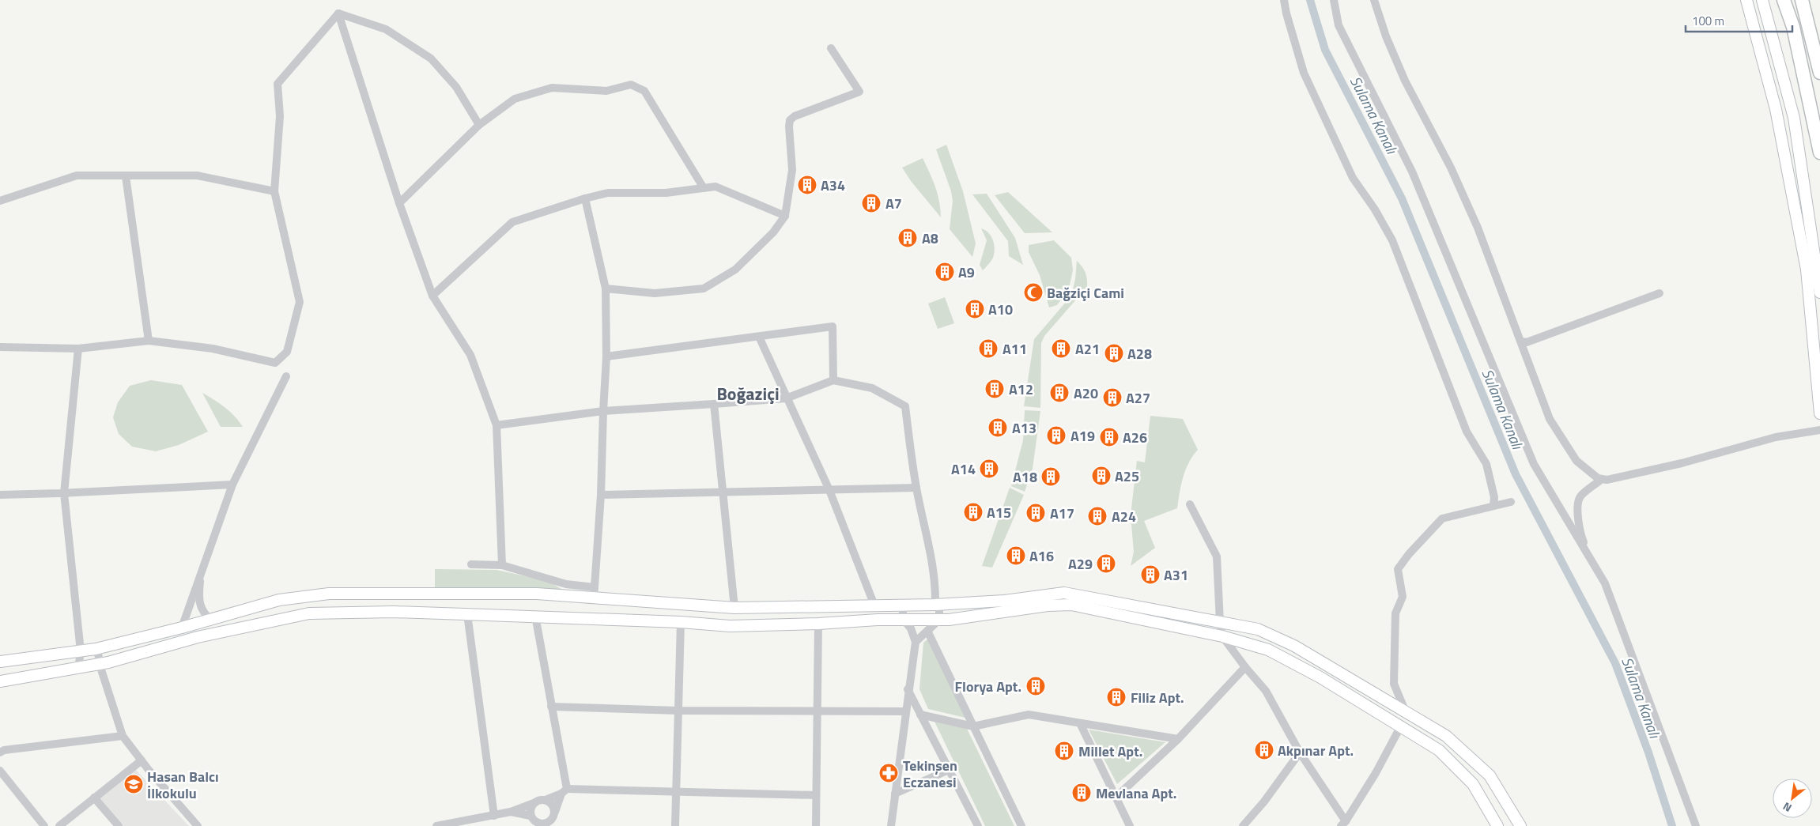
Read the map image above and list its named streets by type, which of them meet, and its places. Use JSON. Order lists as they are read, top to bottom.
{
  "districts": ["Boğaziçi"],
  "water": ["Sulama Kanalı"],
  "places": {
    "building": [
      "A34",
      "A7",
      "A8",
      "A9",
      "A10",
      "A11",
      "A21",
      "A28",
      "A12",
      "A20",
      "A27",
      "A13",
      "A19",
      "A26",
      "A14",
      "A25",
      "A18",
      "A15",
      "A17",
      "A24",
      "A16",
      "A29",
      "A31",
      "Florya Apt.",
      "Filiz Apt.",
      "Akpınar Apt.",
      "Millet Apt.",
      "Mevlana Apt."
    ],
    "mosque": ["Bağziçi Cami"],
    "pharmacy": ["Tekinşen Eczanesi"],
    "school or university": ["Hasan Balcı İlkokulu"]
  },
  "scale_bar": "100 m",
  "north": "bottom left"
}
